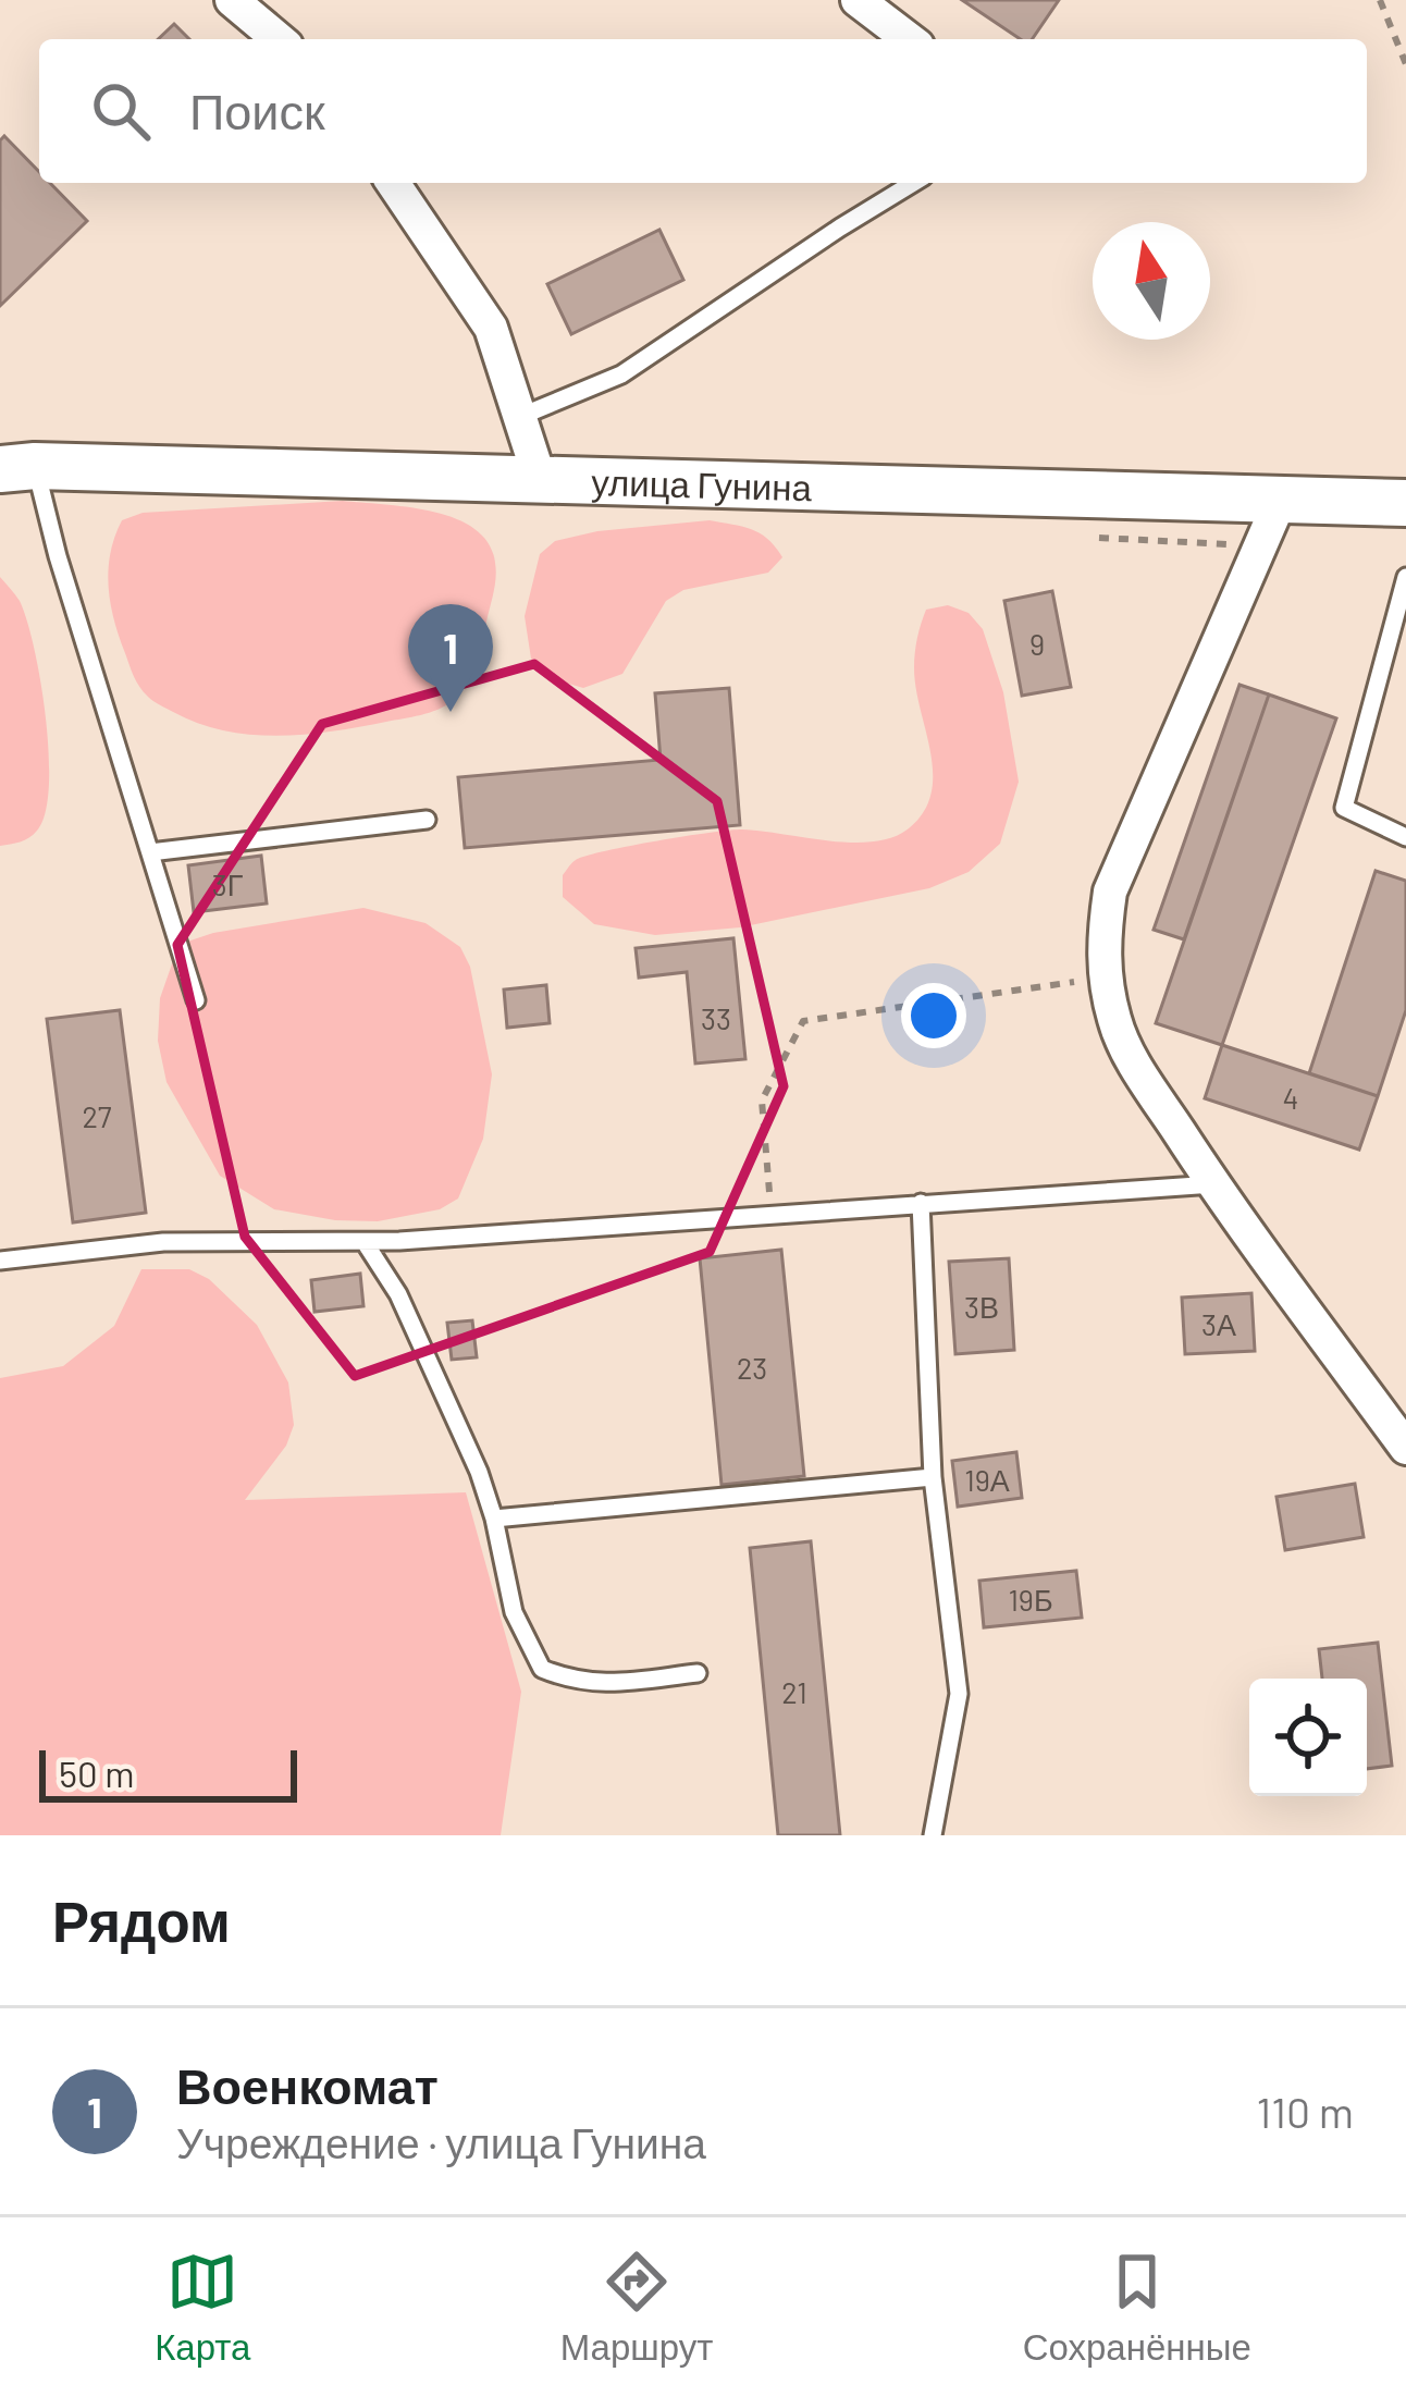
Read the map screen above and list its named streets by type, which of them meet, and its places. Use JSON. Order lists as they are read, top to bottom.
{
  "streets": {
    "main road": ["улица Гунина"]
  },
  "house_numbers": [
    "9",
    "3Г",
    "33",
    "4",
    "27",
    "3В",
    "3А",
    "23",
    "19А",
    "19Б",
    "21"
  ],
  "scale_bar": "50 m",
  "north": "top",
  "page": {
    "search": "Поиск",
    "pins": "1",
    "scale": "50 m",
    "heading": "Рядом",
    "list": [
      {
        "mark": "1",
        "name": "Военкомат",
        "note": "Учреждение · улица Гунина",
        "value": "110 m"
      }
    ],
    "nav": ["Карта", "Маршрут", "Сохранённые"]
  }
}
